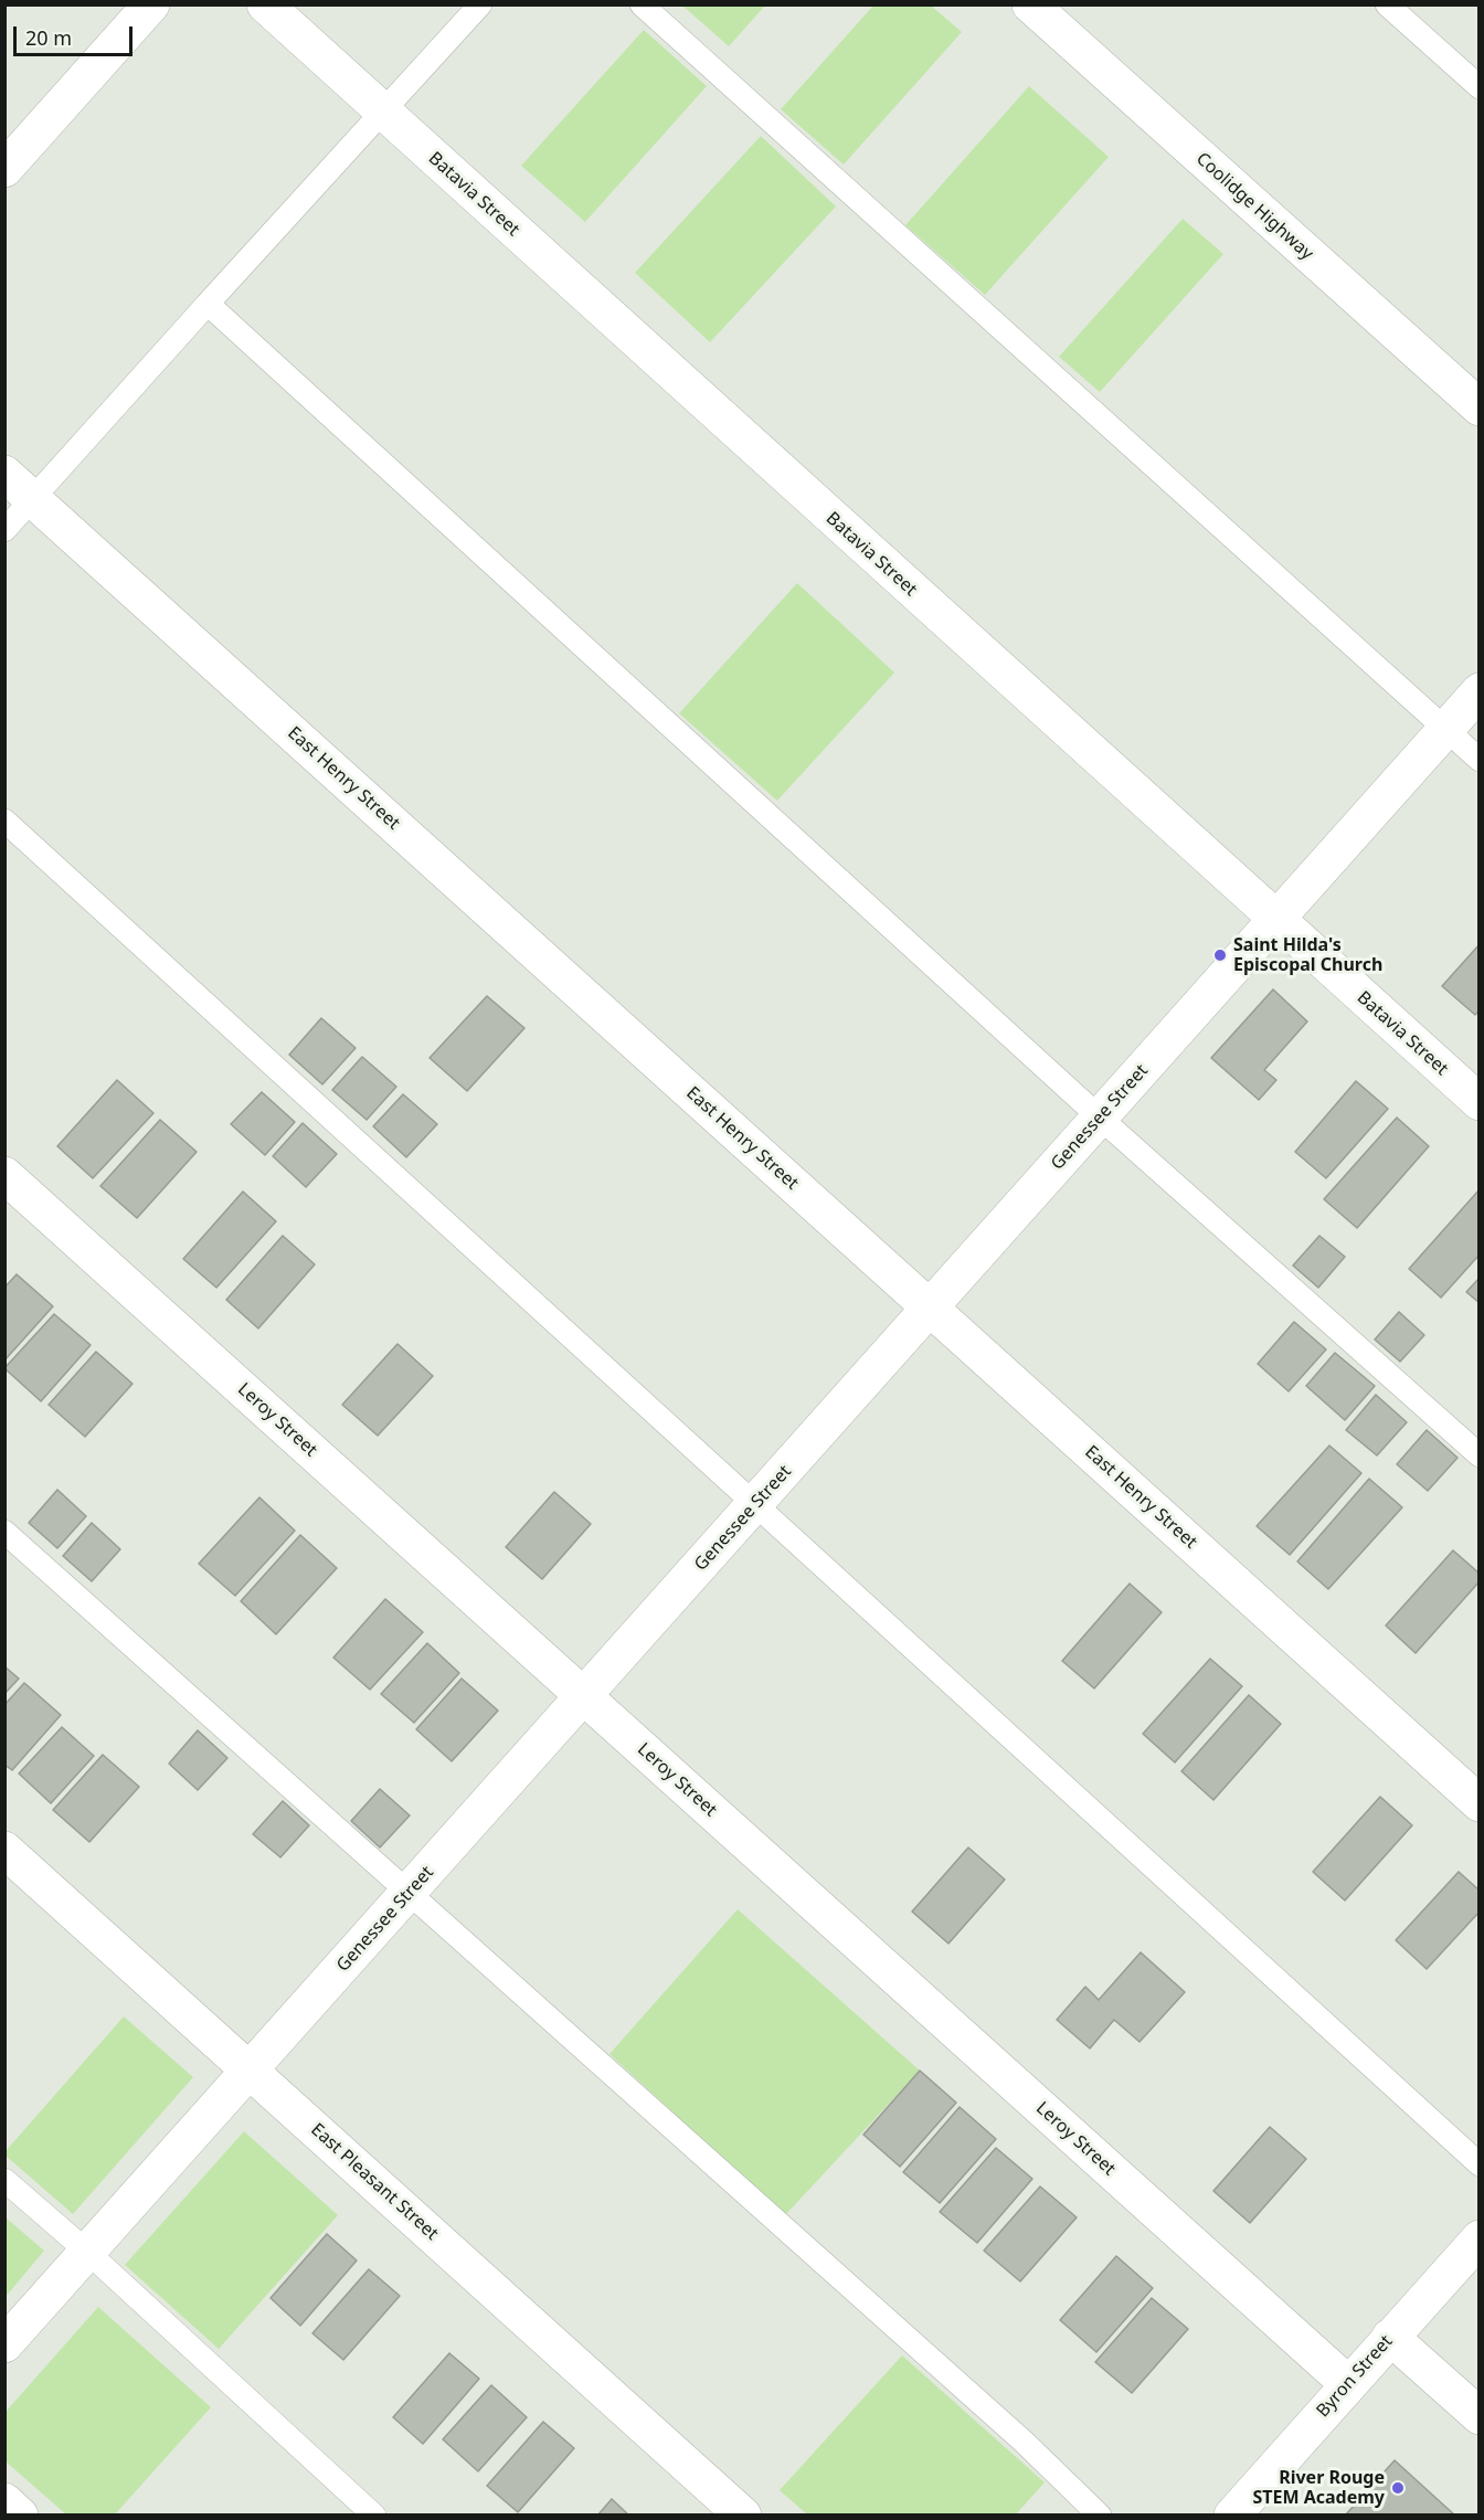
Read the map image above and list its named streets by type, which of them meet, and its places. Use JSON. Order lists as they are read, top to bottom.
{
  "streets": {
    "street": [
      "Batavia Street",
      "Coolidge Highway",
      "East Henry Street",
      "Genessee Street",
      "Leroy Street",
      "East Pleasant Street",
      "Byron Street"
    ]
  },
  "crossings": [
    ["Batavia Street", "Genessee Street"],
    ["East Henry Street", "Genessee Street"],
    ["Genessee Street", "Leroy Street"],
    ["Genessee Street", "East Pleasant Street"],
    ["Leroy Street", "Byron Street"]
  ],
  "places": ["Saint Hilda's Episcopal Church", "River Rouge STEM Academy"],
  "scale_bar": "20 m"
}
